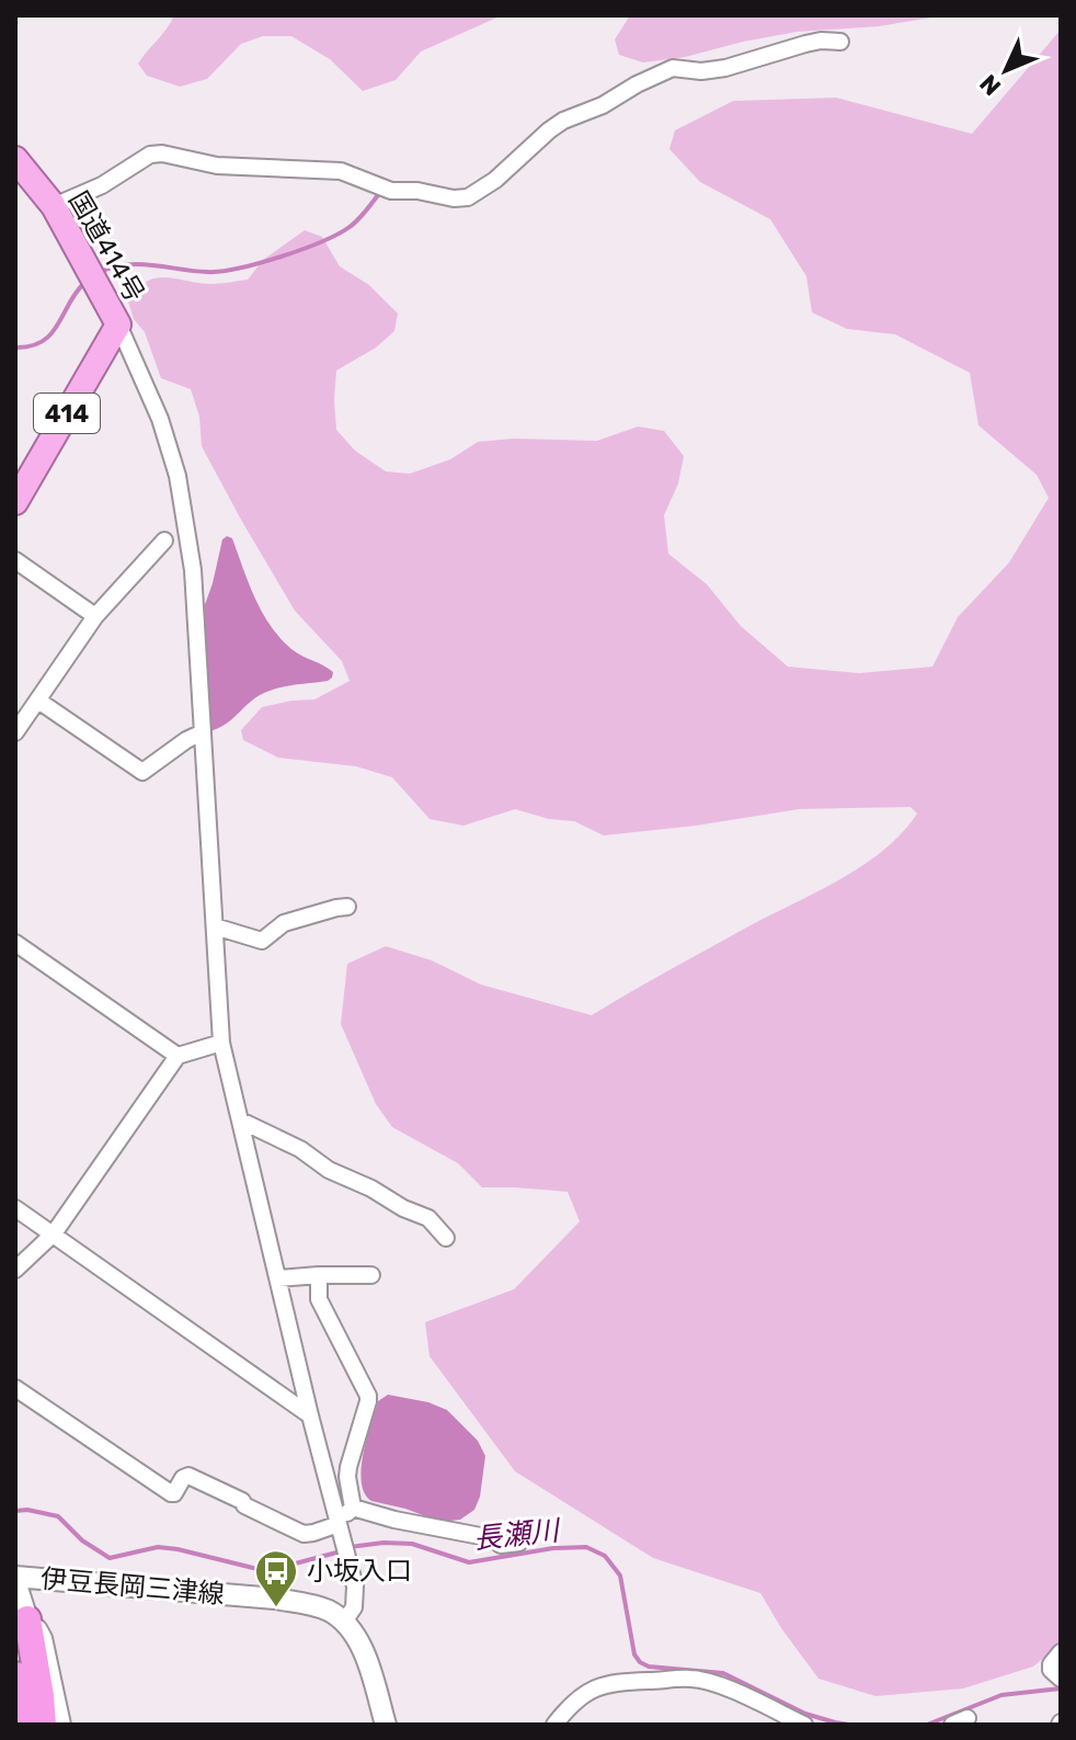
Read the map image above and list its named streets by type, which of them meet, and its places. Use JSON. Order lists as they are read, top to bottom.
{
  "streets": {
    "highway": ["国道414号", "414"],
    "main road": ["伊豆長岡三津線"]
  },
  "water": ["長瀬川"],
  "places": {
    "bus stop": ["小坂入口"]
  },
  "north": "bottom left"
}
